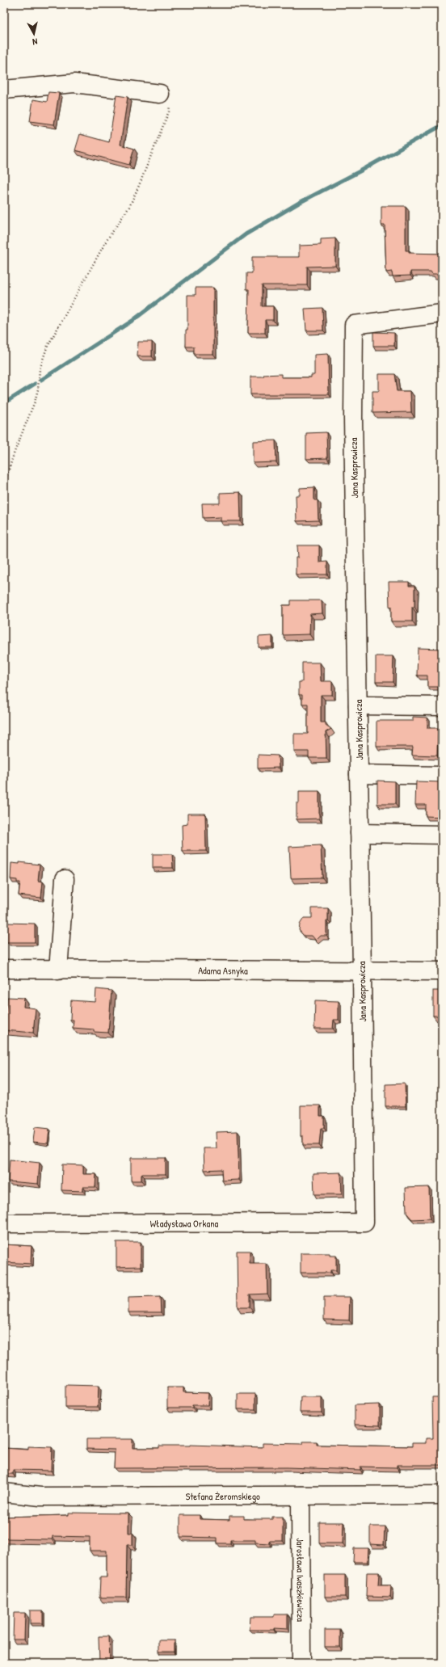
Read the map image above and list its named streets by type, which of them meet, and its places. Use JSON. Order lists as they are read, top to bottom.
{
  "streets": {
    "street": [
      "Jana Kasprowicza",
      "Adama Asnyka",
      "Władysława Orkana",
      "Stefana Żeromskiego",
      "Jarosława Iwaszkiewicza"
    ]
  },
  "crossings": [
    ["Jana Kasprowicza", "Adama Asnyka"],
    ["Jana Kasprowicza", "Władysława Orkana"],
    ["Stefana Żeromskiego", "Jarosława Iwaszkiewicza"]
  ],
  "north": "bottom"
}
